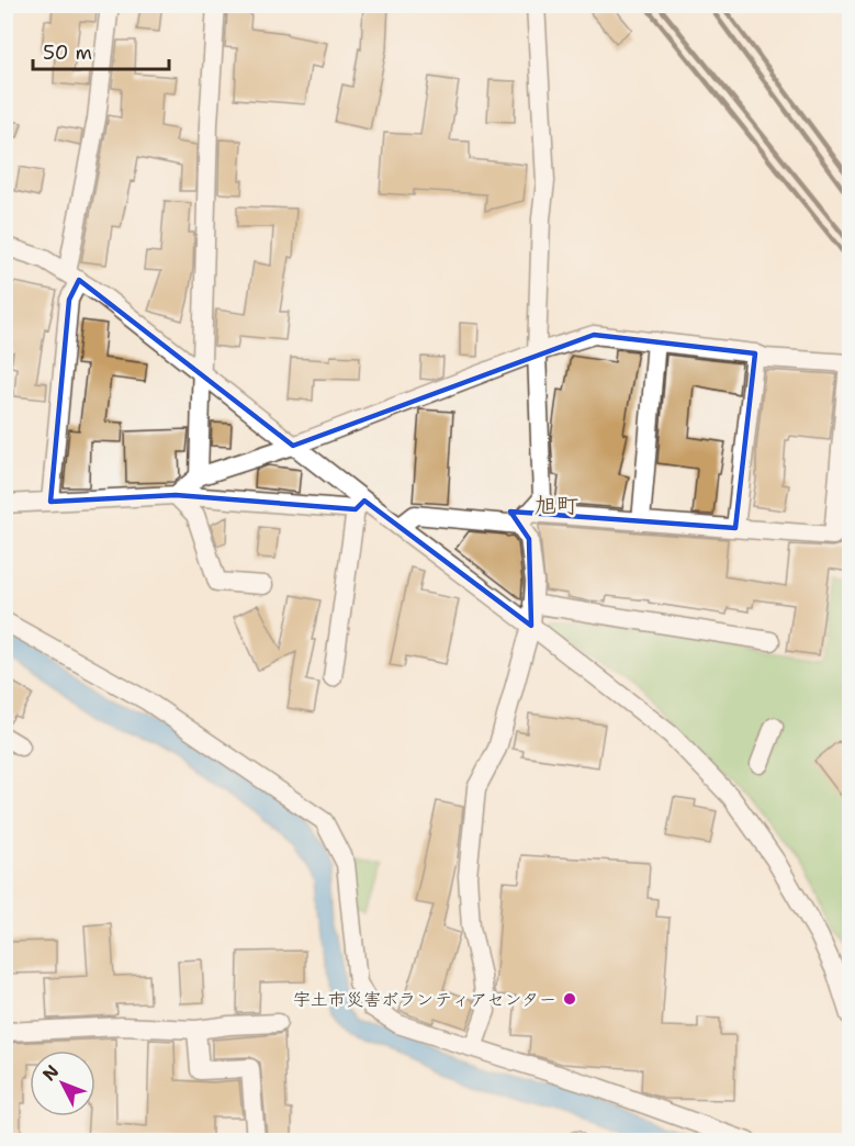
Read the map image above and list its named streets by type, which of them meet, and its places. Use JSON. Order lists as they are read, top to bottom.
{
  "districts": ["旭町"],
  "places": ["宇土市災害ボランティアセンター"],
  "scale_bar": "50 m",
  "north": "top left"
}
